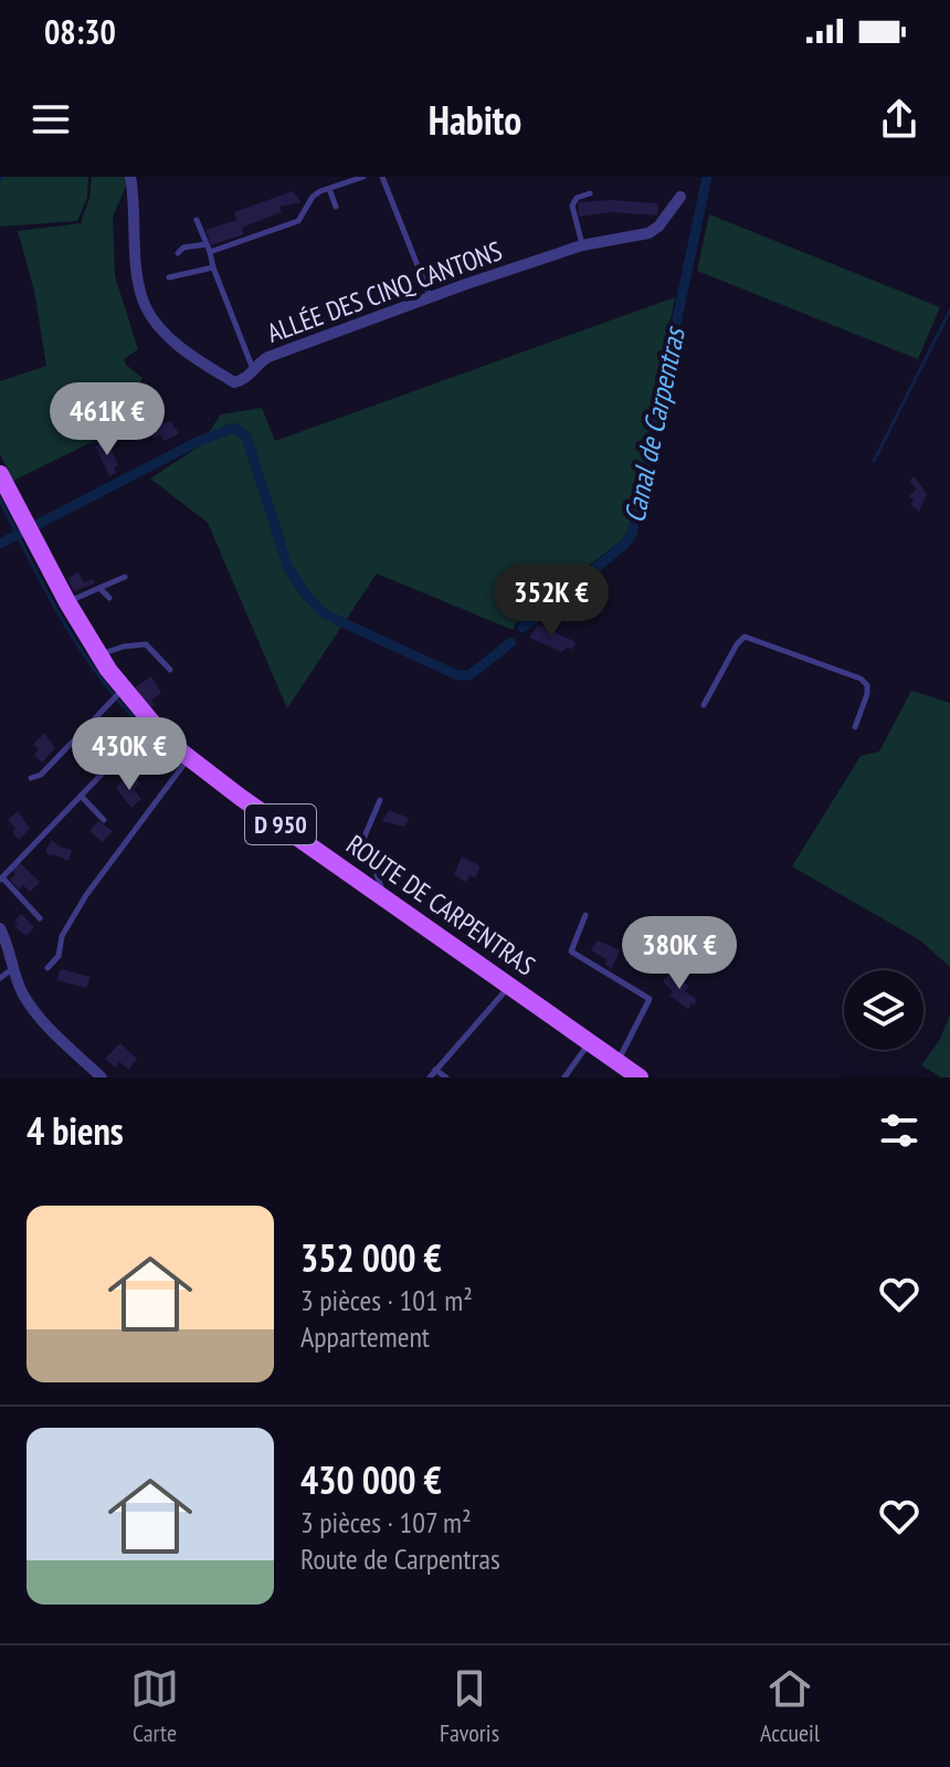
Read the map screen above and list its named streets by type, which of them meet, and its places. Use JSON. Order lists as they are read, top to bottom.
{
  "streets": {
    "main road": ["D 950", "ROUTE DE CARPENTRAS"],
    "street": ["ALLÉE DES CINQ CANTONS"]
  },
  "water": ["Canal de Carpentras"],
  "page": {
    "status": "08:30",
    "header": "Habito",
    "price": [
      "461K €",
      "352K €",
      "430K €",
      "380K €"
    ],
    "heading": "4 biens",
    "list": [
      {
        "name": "352 000 €",
        "note": "3 pièces · 101 m² · Appartement"
      },
      {
        "name": "430 000 €",
        "note": "3 pièces · 107 m² · Route de Carpentras"
      }
    ],
    "tabs": ["Carte", "Favoris", "Accueil"]
  }
}
